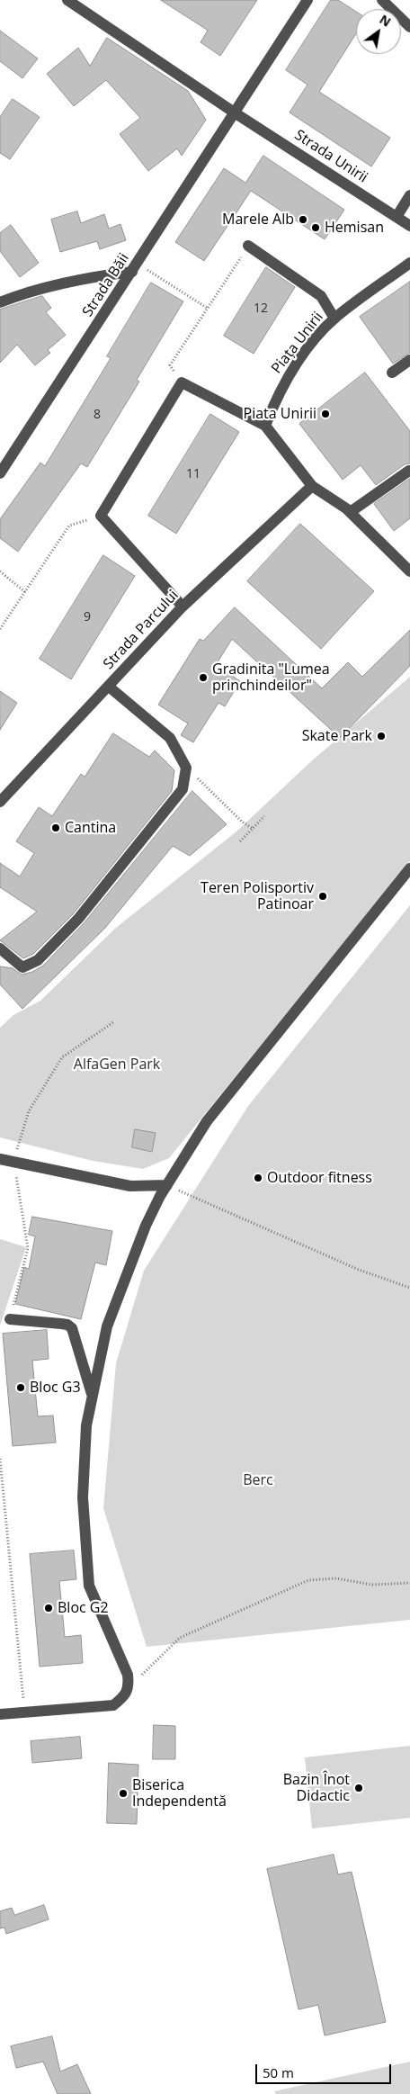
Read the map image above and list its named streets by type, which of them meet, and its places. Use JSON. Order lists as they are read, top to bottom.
{
  "streets": {
    "street": [
      "Strada Unirii",
      "Strada Băii",
      "Piața Unirii",
      "Strada Parcului"
    ]
  },
  "crossings": [
    ["Strada Unirii", "Strada Băii"]
  ],
  "parks": ["AlfaGen Park", "Berc"],
  "places": [
    "Marele Alb",
    "Hemisan",
    "Piata Unirii",
    "Gradinita \"Lumea princhindeilor\"",
    "Skate Park",
    "Cantina",
    "Teren Polisportiv Patinoar",
    "Outdoor fitness",
    "Bloc G3",
    "Bloc G2",
    "Bazin Înot Didactic",
    "Biserica Independentă"
  ],
  "house_numbers": [
    "12",
    "8",
    "11",
    "9"
  ],
  "scale_bar": "50 m",
  "north": "top right"
}
